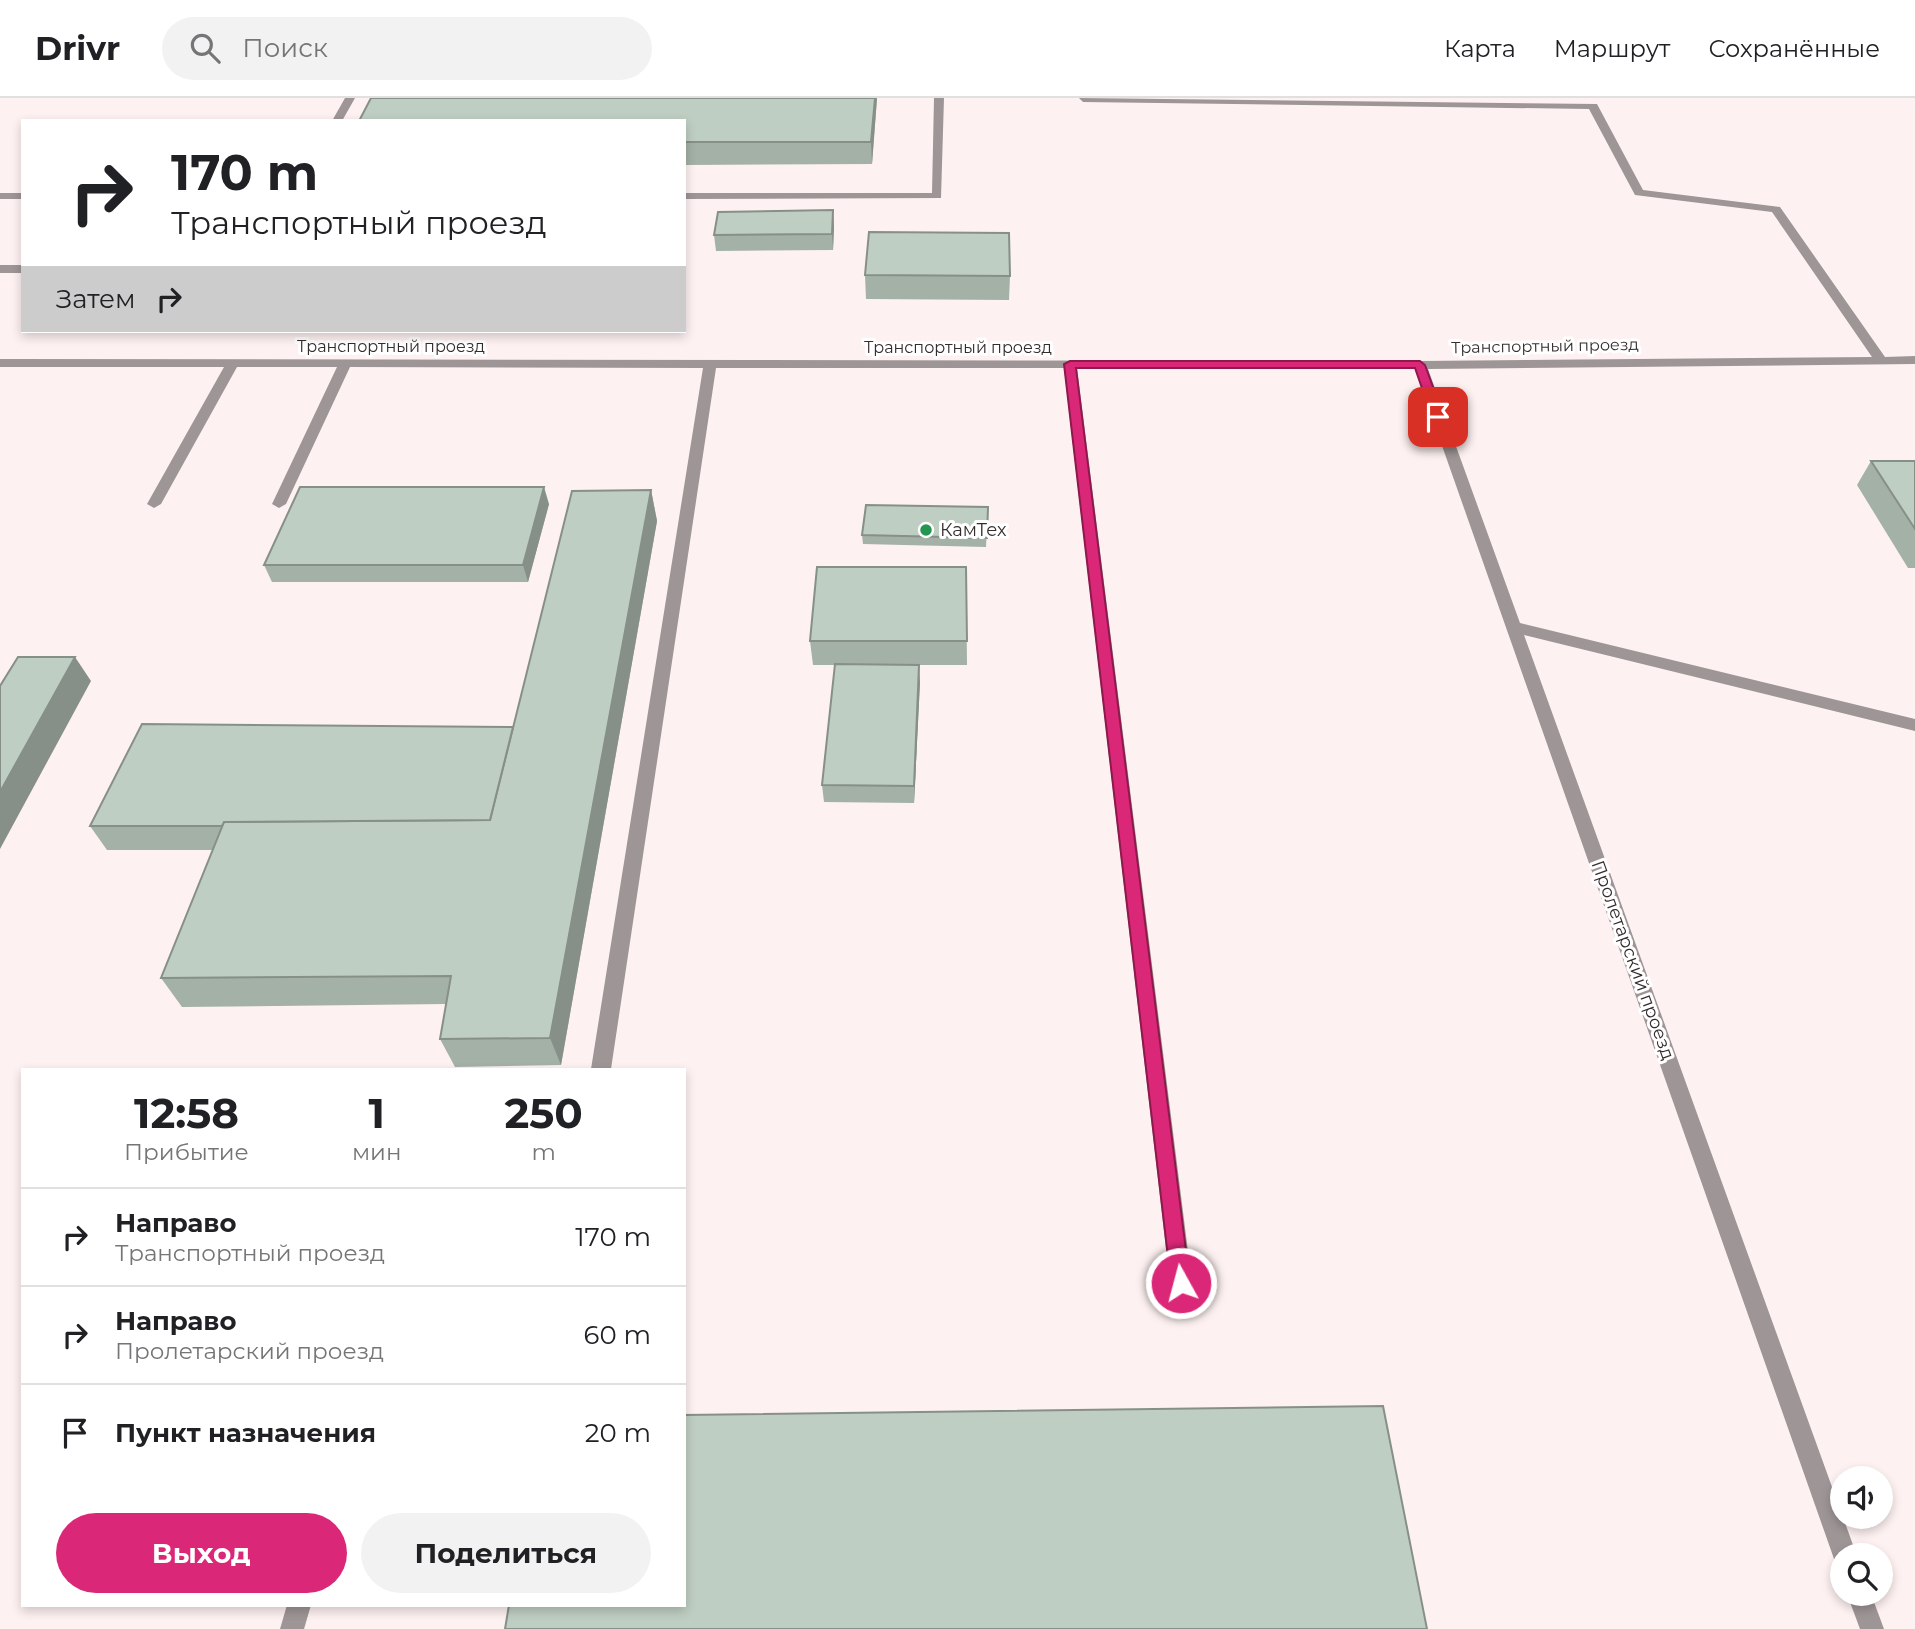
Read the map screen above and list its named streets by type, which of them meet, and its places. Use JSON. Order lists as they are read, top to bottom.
{
  "streets": {
    "street": ["Транспортный проезд", "Пролетарский проезд"]
  },
  "crossings": [
    ["Транспортный проезд", "Пролетарский проезд"]
  ],
  "places": ["КамТех"],
  "page": {
    "header": "Drivr",
    "search": "Поиск",
    "nav": ["Карта", "Маршрут", "Сохранённые"],
    "turn": ["170 m", "Транспортный проезд"],
    "then": "Затем",
    "eta": [
      "12:58",
      "Прибытие",
      "1",
      "мин",
      "250",
      "m"
    ],
    "list": [
      {
        "name": "Направо",
        "note": "Транспортный проезд",
        "value": "170 m"
      },
      {
        "name": "Направо",
        "note": "Пролетарский проезд",
        "value": "60 m"
      },
      {
        "name": "Пункт назначения",
        "value": "20 m"
      }
    ],
    "buttons": ["Выход", "Поделиться"]
  }
}
